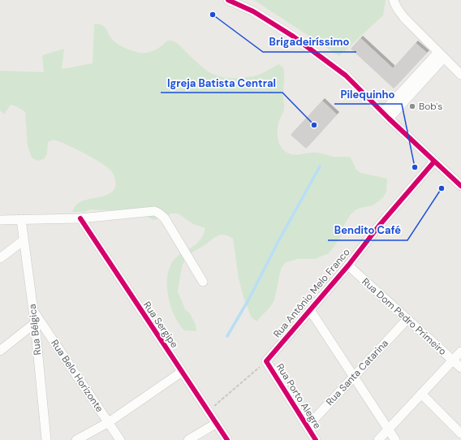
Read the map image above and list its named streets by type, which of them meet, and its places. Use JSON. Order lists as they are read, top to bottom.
{
  "streets": {
    "street": [
      "Rua Antônio Melo Franco",
      "Rua Dom Pedro Primeiro",
      "Rua Sergipe",
      "Rua Bélgica",
      "Rua Santa Catarina",
      "Rua Belo Horizonte",
      "Rua Porto Alegre"
    ]
  },
  "crossings": [
    ["Rua Antônio Melo Franco", "Rua Dom Pedro Primeiro"],
    ["Rua Antônio Melo Franco", "Rua Porto Alegre"],
    ["Rua Dom Pedro Primeiro", "Rua Santa Catarina"],
    ["Rua Bélgica", "Rua Belo Horizonte"],
    ["Rua Santa Catarina", "Rua Porto Alegre"]
  ],
  "places": [
    "Brigadeiríssimo",
    "Bob's",
    "Igreja Batista Central",
    "Pilequinho",
    "Bendito Café"
  ]
}
